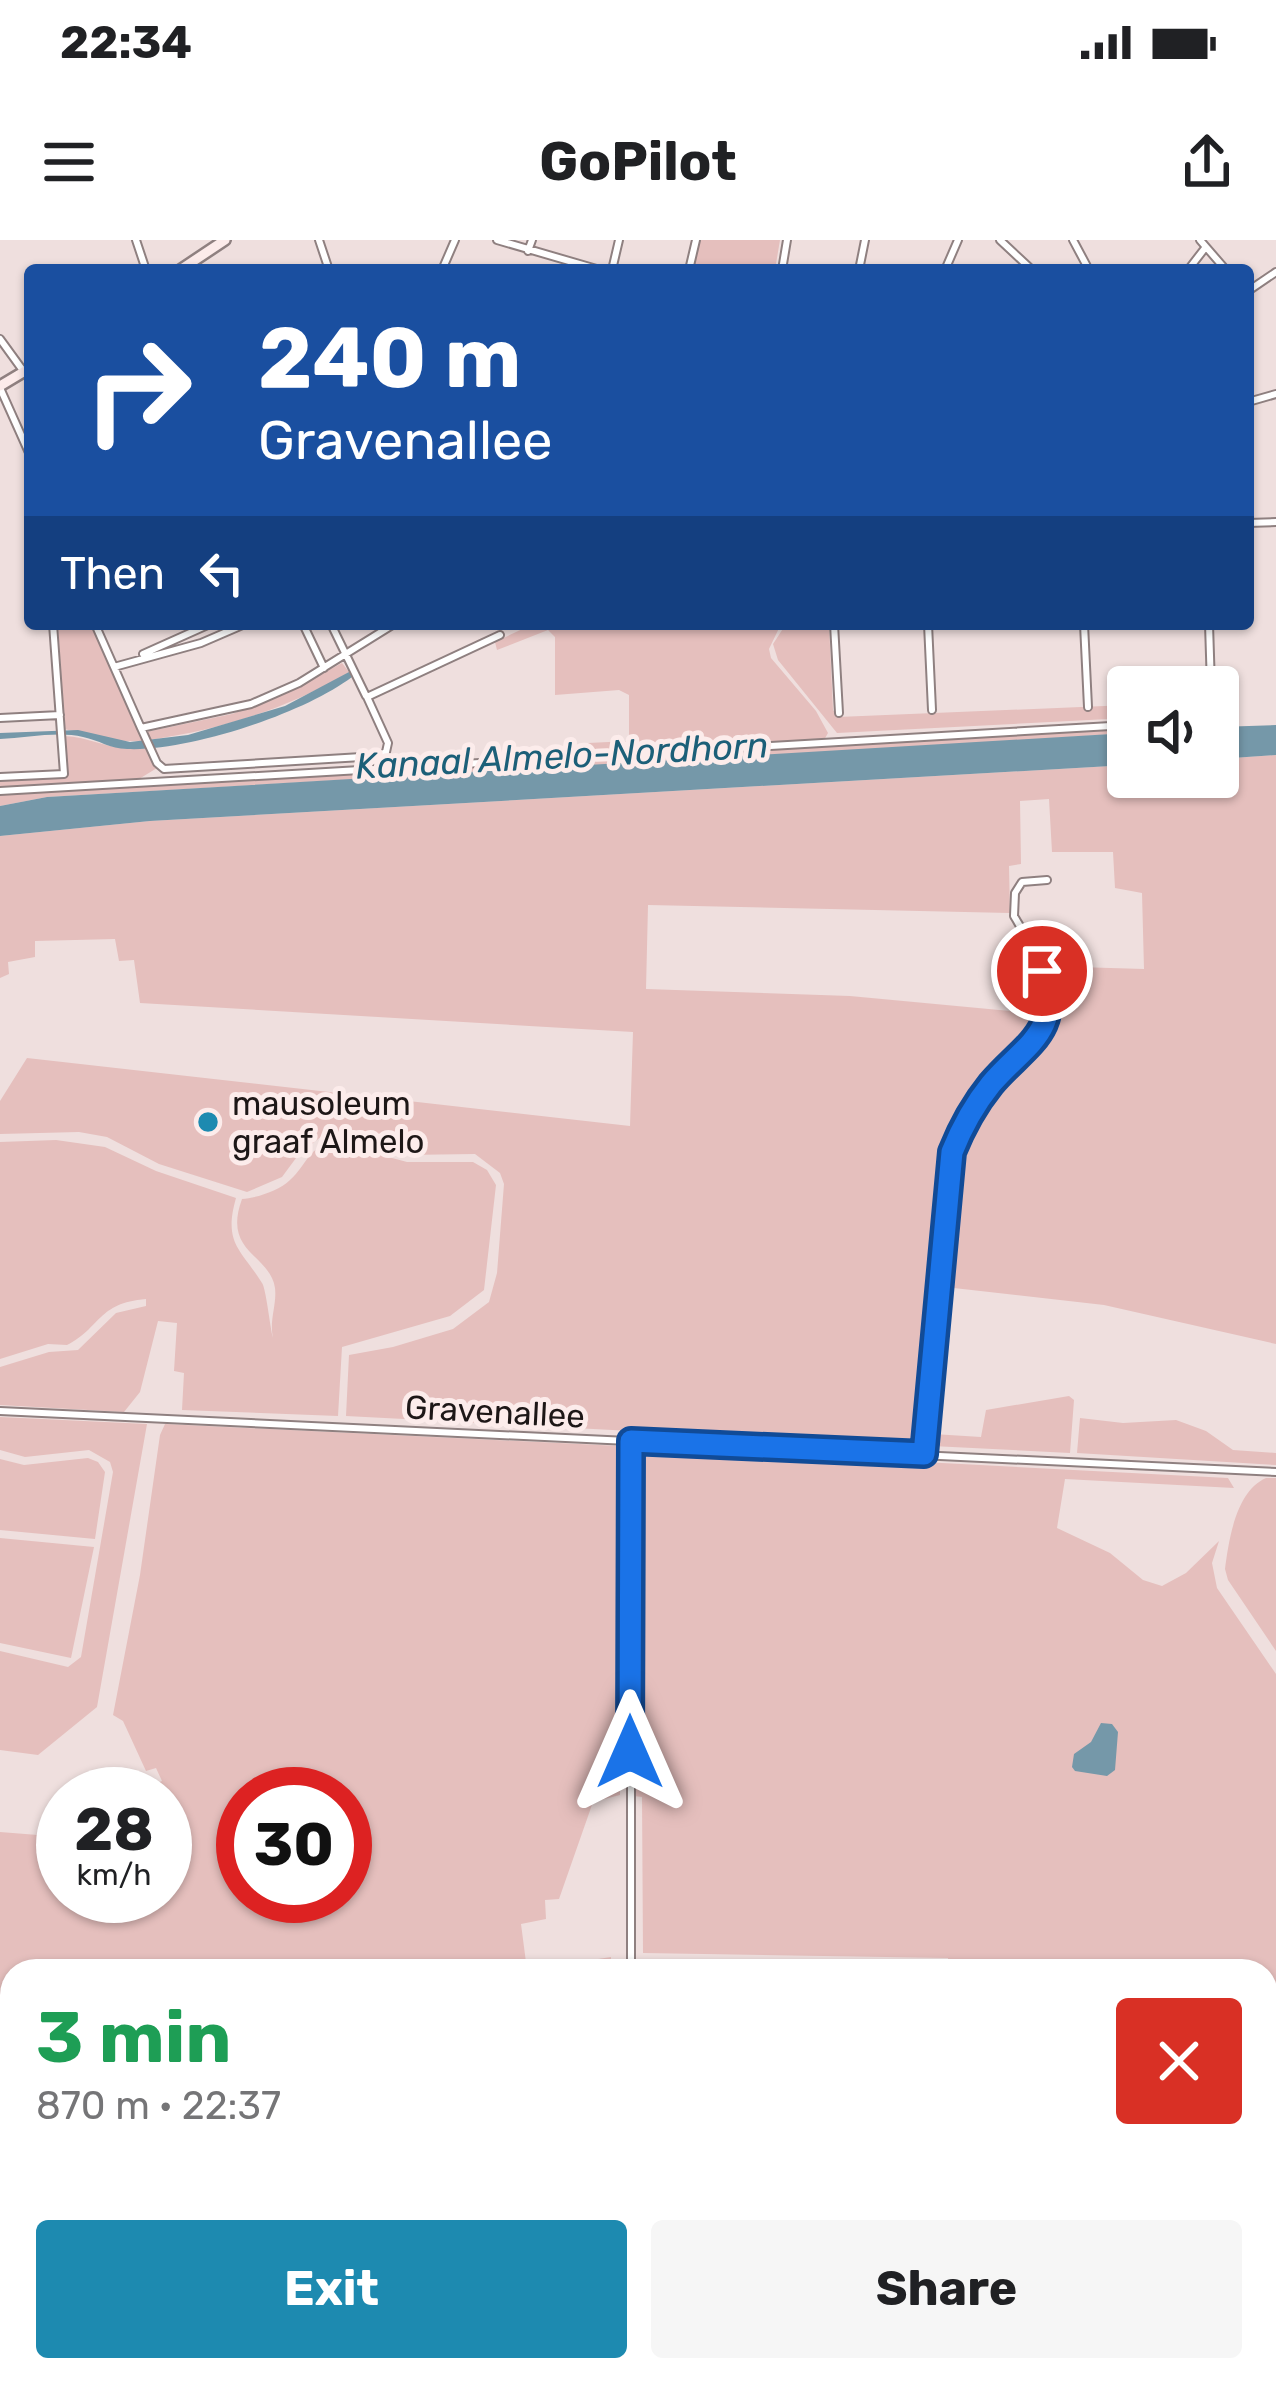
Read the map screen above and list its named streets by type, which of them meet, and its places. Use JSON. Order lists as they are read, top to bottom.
{
  "streets": {
    "street": ["Gravenallee"]
  },
  "water": ["Kanaal Almelo-Nordhorn"],
  "places": ["mausoleum graaf Almelo"],
  "page": {
    "status": "22:34",
    "header": "GoPilot",
    "turn": ["240 m", "Gravenallee"],
    "then": "Then",
    "speed": "28 km/h",
    "limit": "30",
    "heading": ["3 min", "870 m · 22:37"],
    "buttons": ["Exit", "Share"]
  }
}
